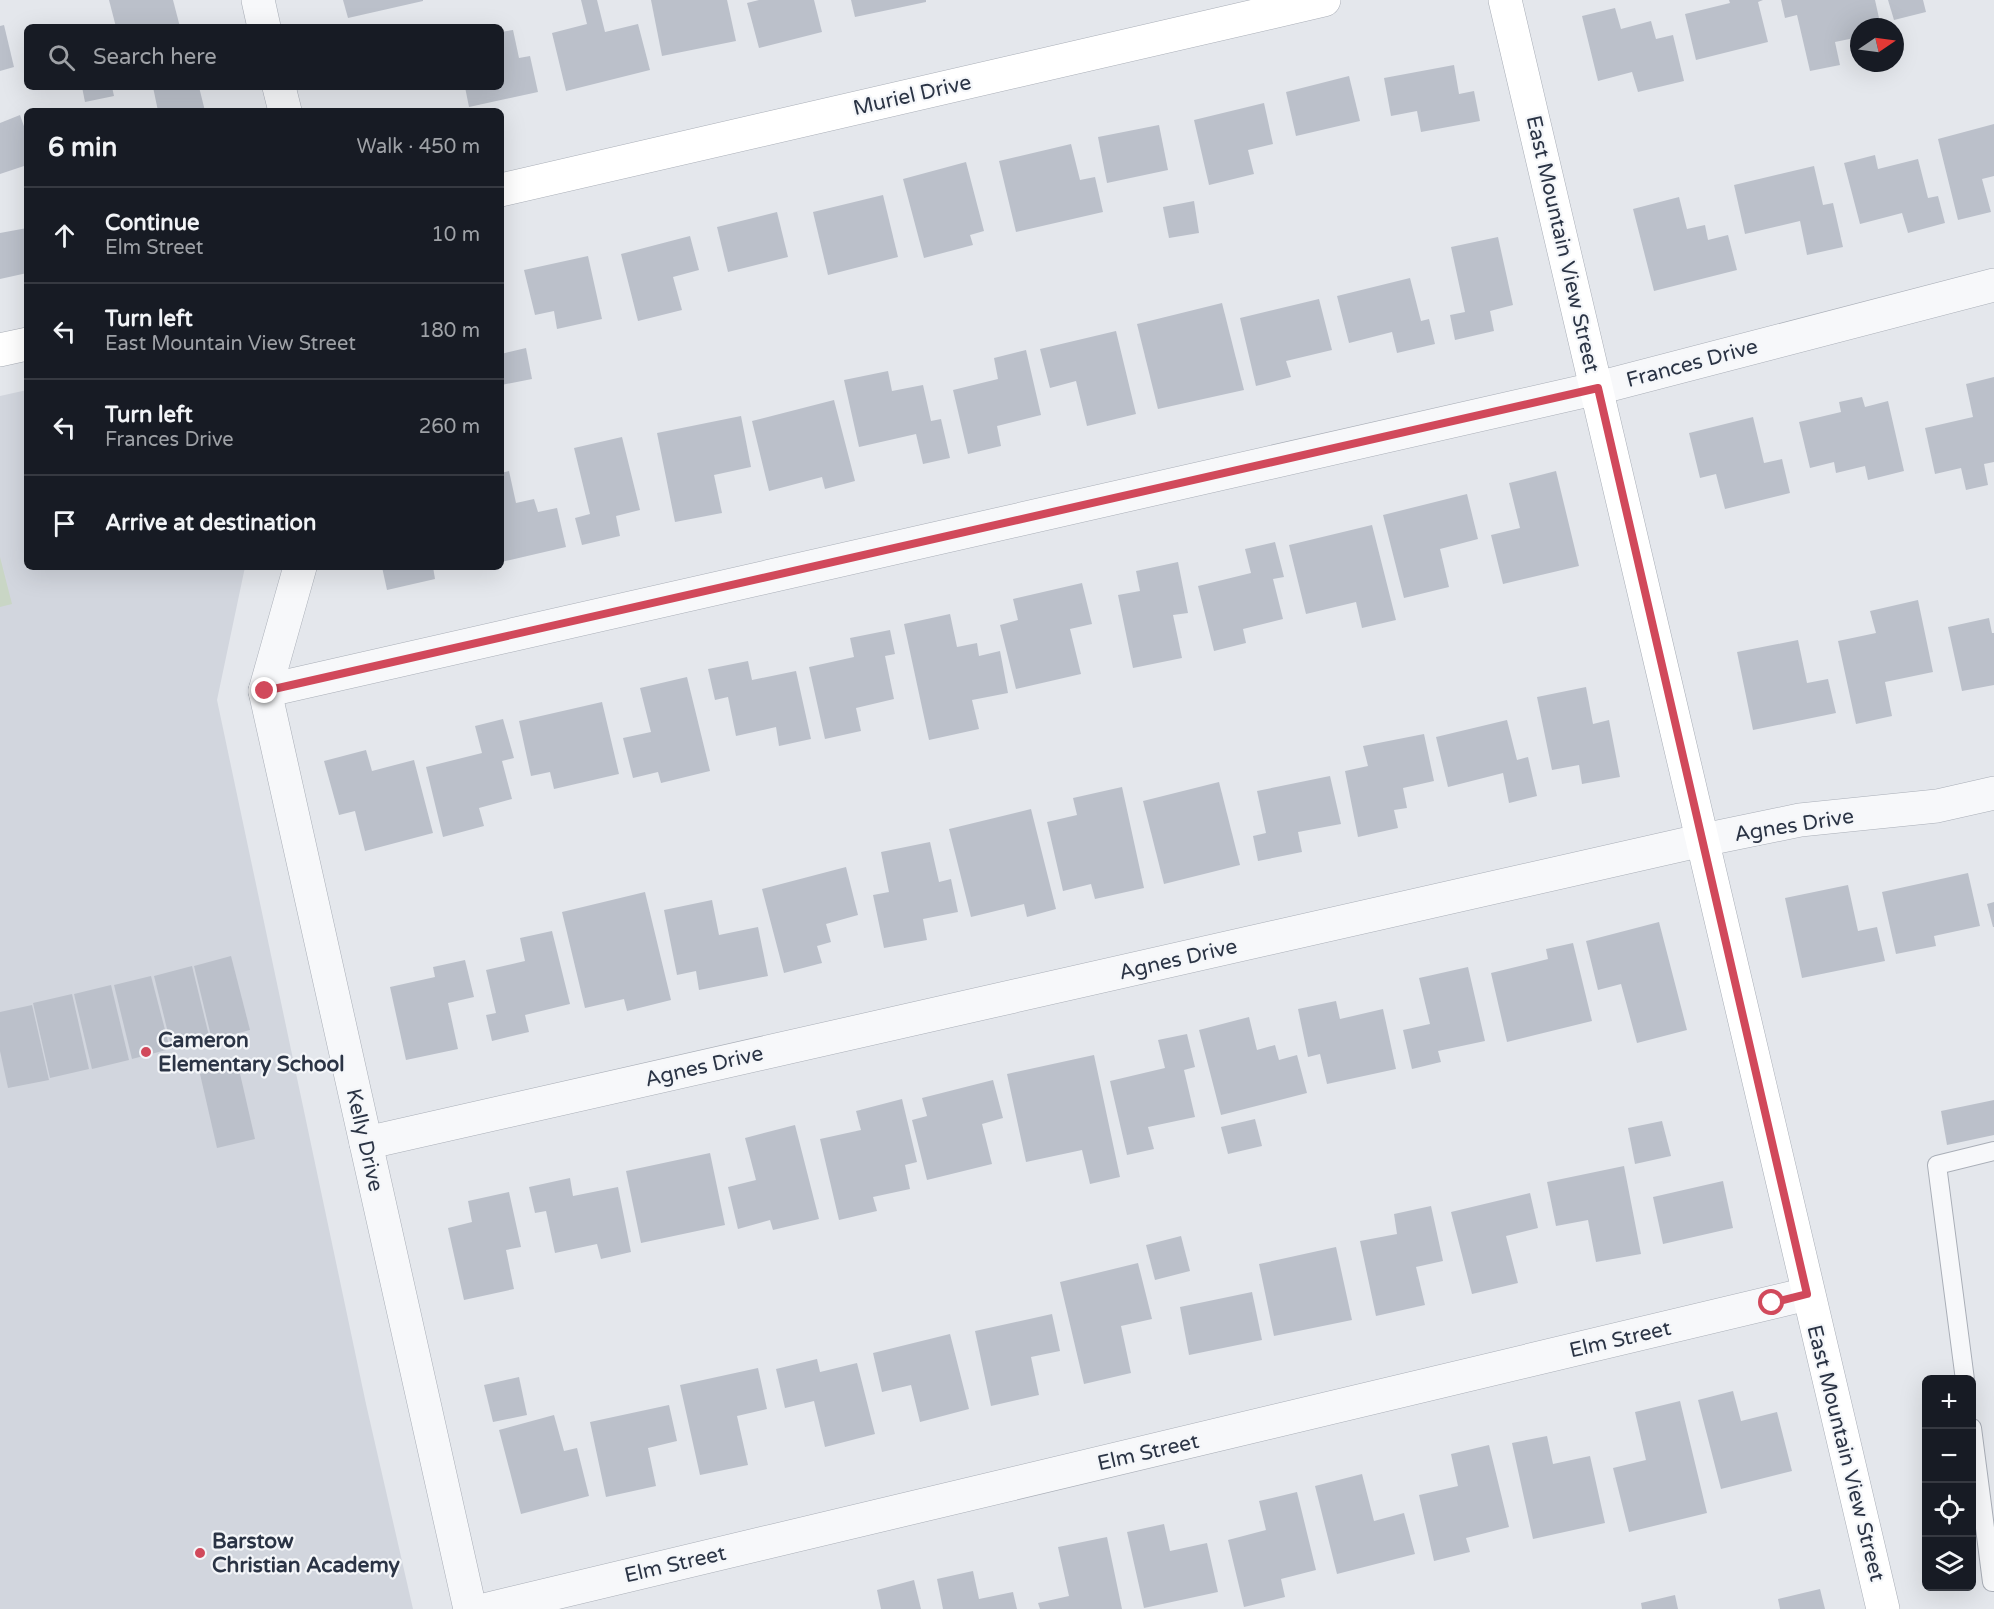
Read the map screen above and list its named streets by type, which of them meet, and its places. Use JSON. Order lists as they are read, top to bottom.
{
  "streets": {
    "main road": ["Muriel Drive", "East Mountain View Street"],
    "street": [
      "Frances Drive",
      "Agnes Drive",
      "Kelly Drive",
      "Elm Street"
    ]
  },
  "crossings": [
    ["East Mountain View Street", "Frances Drive"],
    ["East Mountain View Street", "Agnes Drive"],
    ["East Mountain View Street", "Elm Street"],
    ["Frances Drive", "Kelly Drive"],
    ["Agnes Drive", "Kelly Drive"]
  ],
  "places": ["Cameron Elementary School", "Barstow Christian Academy"],
  "north": "right",
  "page": {
    "search": "Search here",
    "heading": ["6 min", "Walk · 450 m"],
    "list": [
      ["Continue", "Elm Street", "10 m"],
      ["Turn left", "East Mountain View Street", "180 m"],
      ["Turn left", "Frances Drive", "260 m"],
      "Arrive at destination"
    ],
    "map_buttons": ["+", "−"]
  }
}
